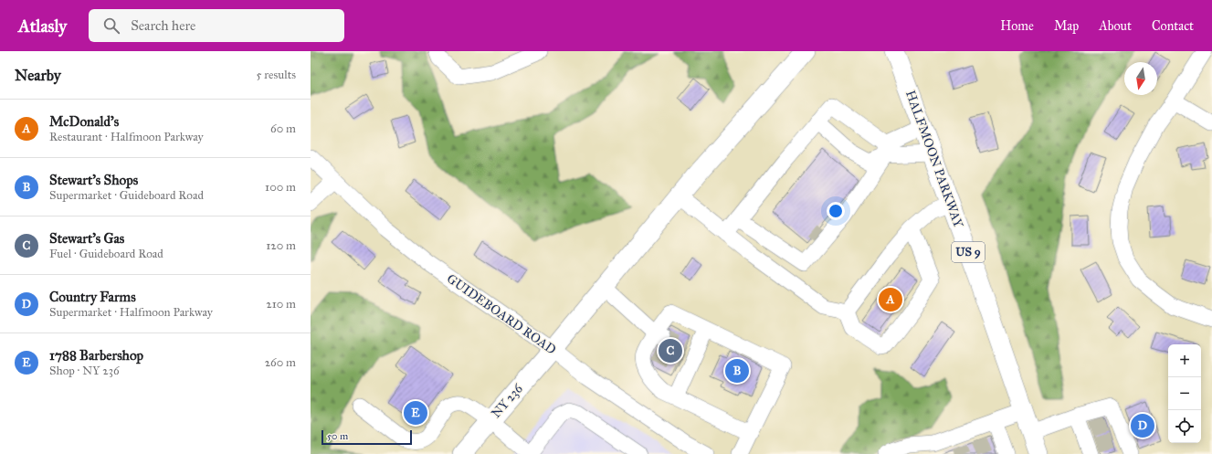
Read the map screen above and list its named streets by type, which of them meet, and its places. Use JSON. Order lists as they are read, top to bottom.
{
  "streets": {
    "main road": ["HALFMOON PARKWAY", "US 9", "NY 236"],
    "street": ["GUIDEBOARD ROAD"]
  },
  "crossings": [
    ["GUIDEBOARD ROAD", "NY 236"]
  ],
  "scale_bar": "50 m",
  "north": "bottom",
  "page": {
    "header": "Atlasly",
    "search": "Search here",
    "nav": [
      "Home",
      "Map",
      "About",
      "Contact"
    ],
    "heading": ["Nearby", "5 results"],
    "list": [
      {
        "mark": "A",
        "name": "McDonald's",
        "note": "Restaurant · Halfmoon Parkway",
        "value": "60 m"
      },
      {
        "mark": "B",
        "name": "Stewart's Shops",
        "note": "Supermarket · Guideboard Road",
        "value": "100 m"
      },
      {
        "mark": "C",
        "name": "Stewart's Gas",
        "note": "Fuel · Guideboard Road",
        "value": "120 m"
      },
      {
        "mark": "D",
        "name": "Country Farms",
        "note": "Supermarket · Halfmoon Parkway",
        "value": "210 m"
      },
      {
        "mark": "E",
        "name": "1788 Barbershop",
        "note": "Shop · NY 236",
        "value": "260 m"
      }
    ],
    "pins": [
      "A",
      "C",
      "B",
      "E",
      "D"
    ],
    "map_buttons": ["+", "−"],
    "scale": "50 m"
  }
}
